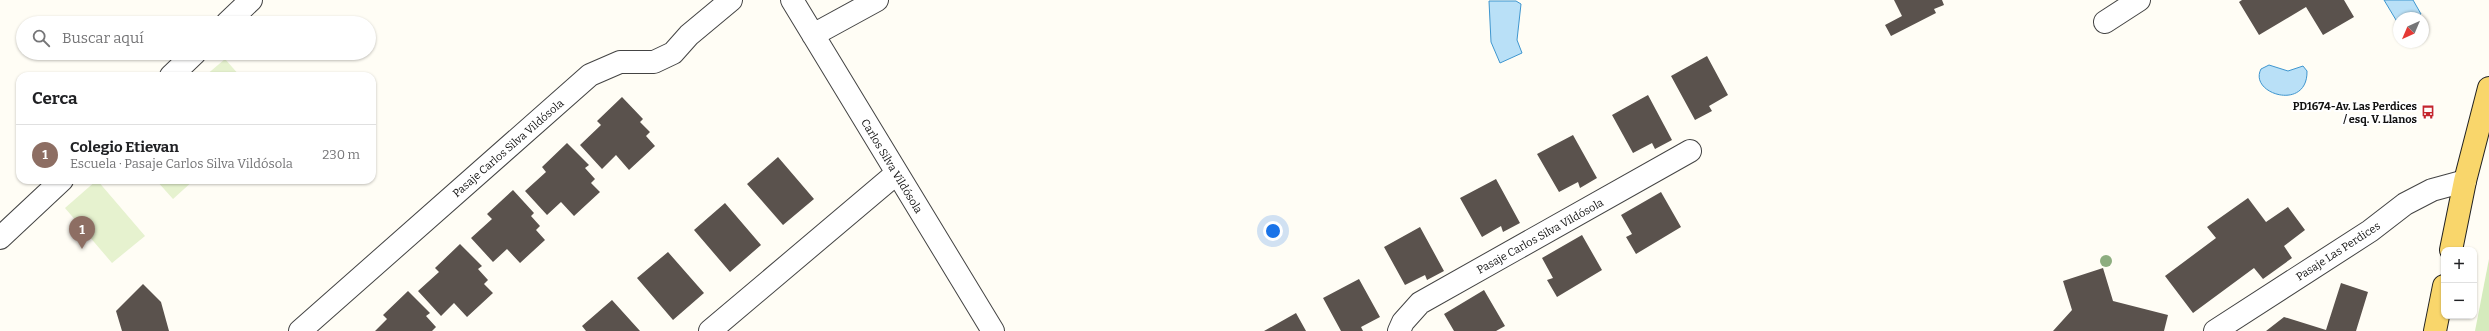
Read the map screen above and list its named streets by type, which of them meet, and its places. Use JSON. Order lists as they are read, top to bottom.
{
  "streets": {
    "street": ["Pasaje Carlos Silva Vildósola", "Carlos Silva Vildósola", "Pasaje Las Perdices"]
  },
  "places": {
    "bus stop": ["PD1674-Av. Las Perdices / esq. V. Llanos"]
  },
  "north": "bottom left",
  "page": {
    "search": "Buscar aquí",
    "heading": "Cerca",
    "list": [
      {
        "mark": "1",
        "name": "Colegio Etievan",
        "note": "Escuela · Pasaje Carlos Silva Vildósola",
        "value": "230 m"
      }
    ],
    "pins": "1",
    "map_buttons": ["+", "−"]
  }
}
